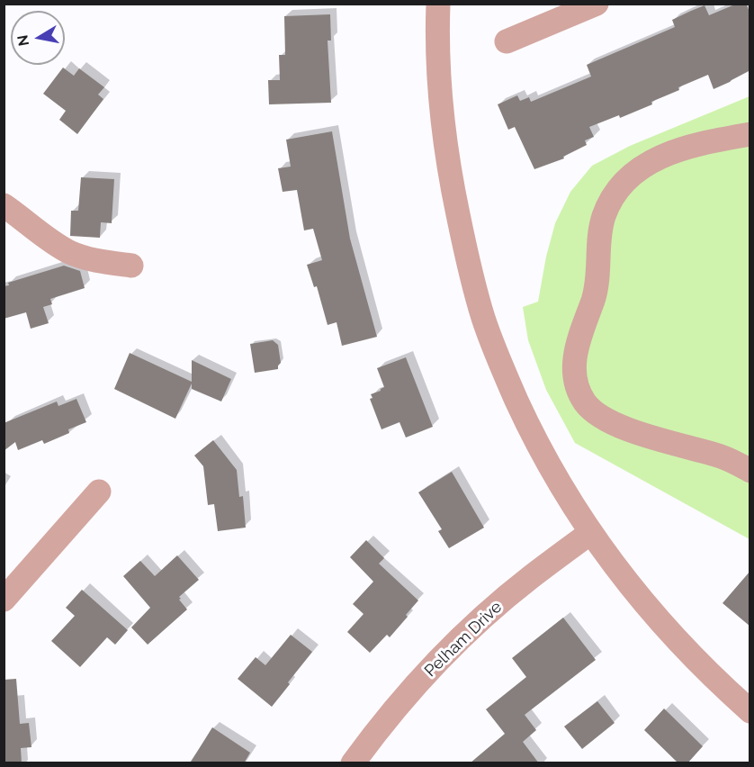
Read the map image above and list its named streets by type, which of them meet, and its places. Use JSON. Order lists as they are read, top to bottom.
{
  "streets": {
    "street": ["Pelham Drive"]
  },
  "north": "left"
}
